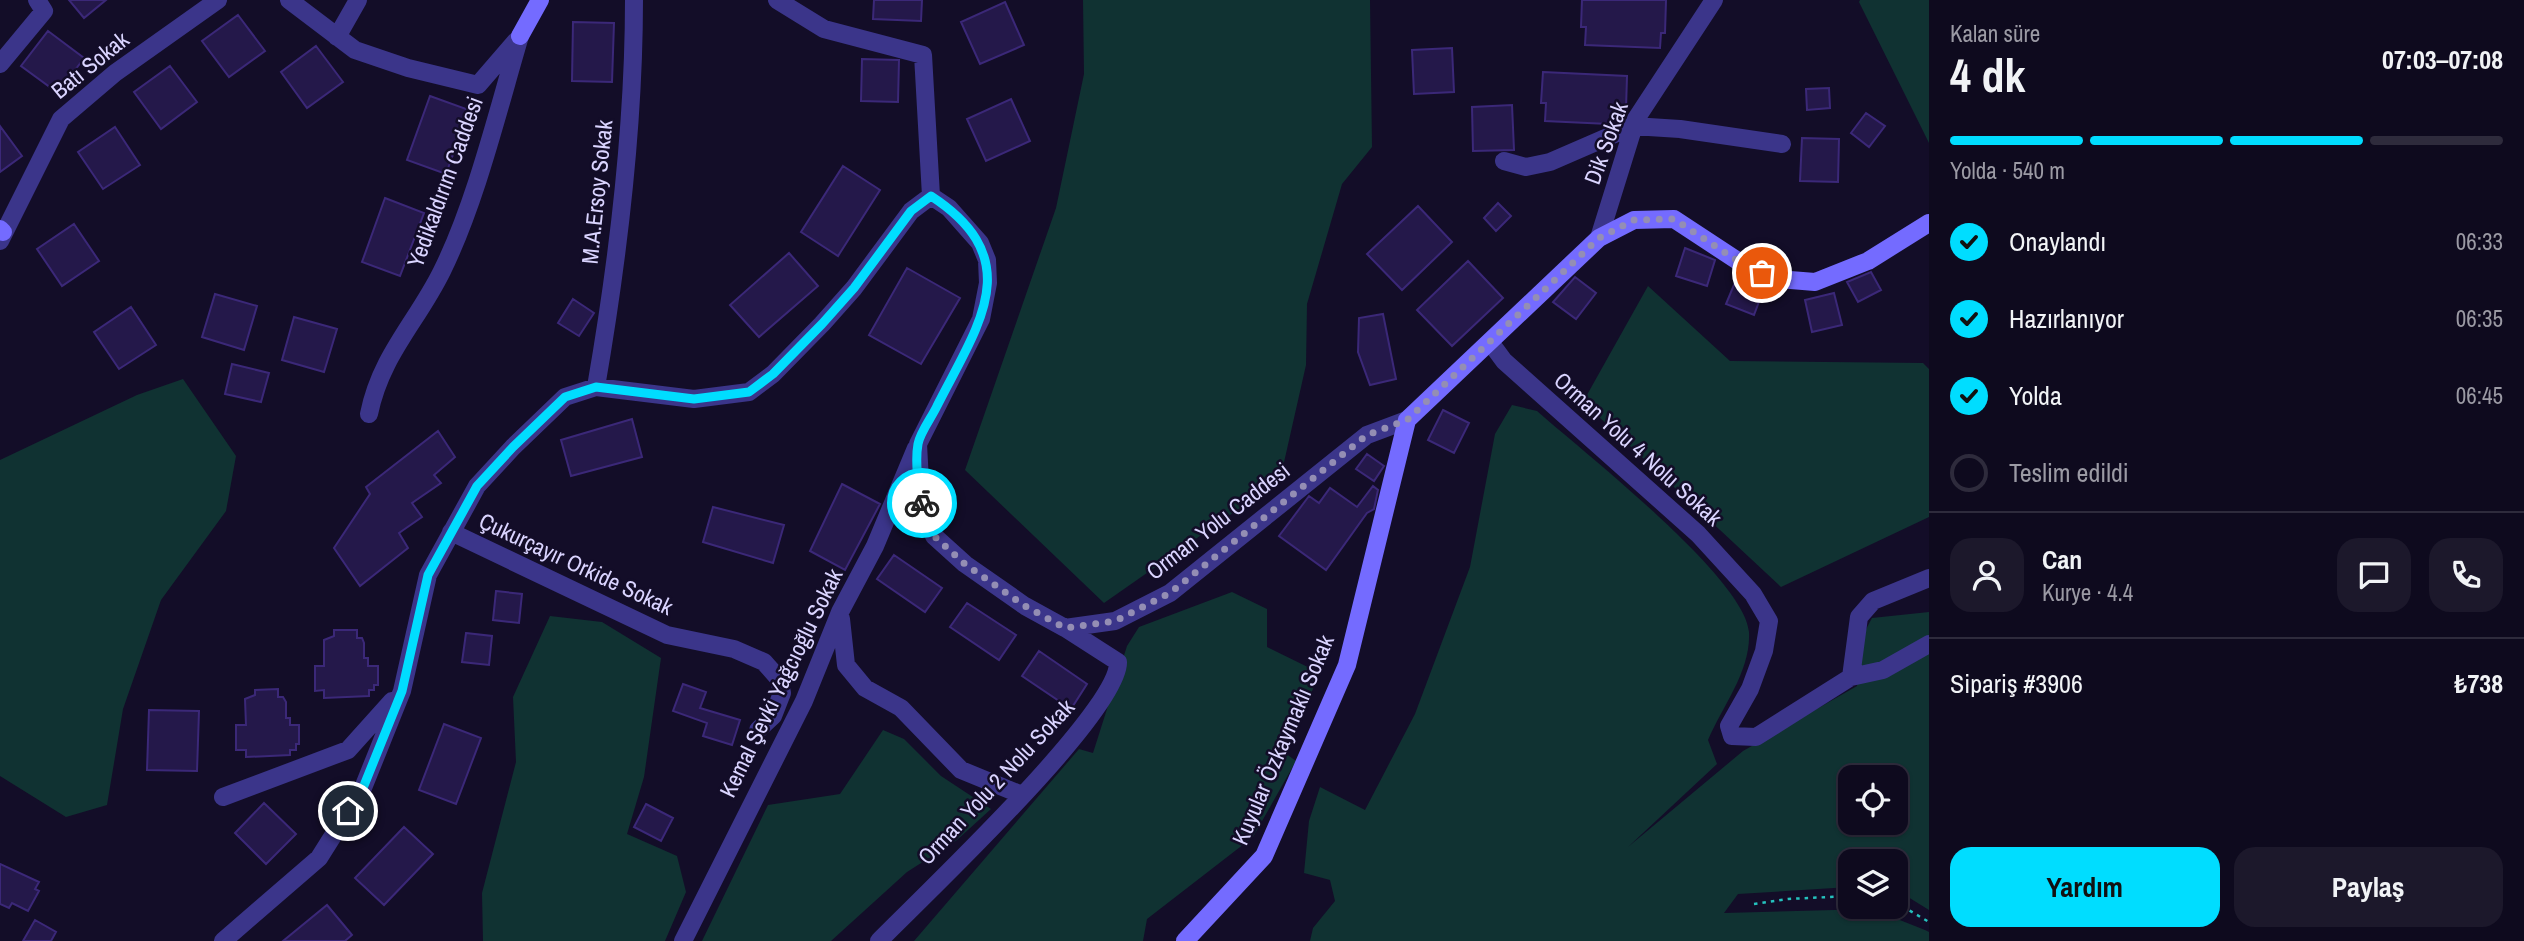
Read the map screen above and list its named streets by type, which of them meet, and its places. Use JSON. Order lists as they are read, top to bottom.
{
  "streets": {
    "street": [
      "Batı Sokak",
      "Dik Sokak",
      "Yedikaldırım Caddesi",
      "M.A.Ersoy Sokak",
      "Orman Yolu 4 Nolu Sokak",
      "Orman Yolu Caddesi",
      "Çukurçayır Orkide Sokak",
      "Kemal Şevki Yağcıoğlu Sokak",
      "Kuyular Özkaymaklı Sokak",
      "Orman Yolu 2 Nolu Sokak"
    ]
  },
  "crossings": [
    ["Orman Yolu Caddesi", "Kuyular Özkaymaklı Sokak"],
    ["Orman Yolu Caddesi", "Orman Yolu 2 Nolu Sokak"]
  ],
  "page": {
    "heading": ["4 dk", "Kalan süre", "07:03–07:08"],
    "panel": [
      "Can",
      "Kurye · 4.4",
      "Sipariş #3906",
      "₺738"
    ],
    "bar": "Yolda · 540 m",
    "list": [
      ["Onaylandı", "06:33"],
      ["Hazırlanıyor", "06:35"],
      ["Yolda", "06:45"],
      "Teslim edildi"
    ],
    "buttons": ["Yardım", "Paylaş"]
  }
}
